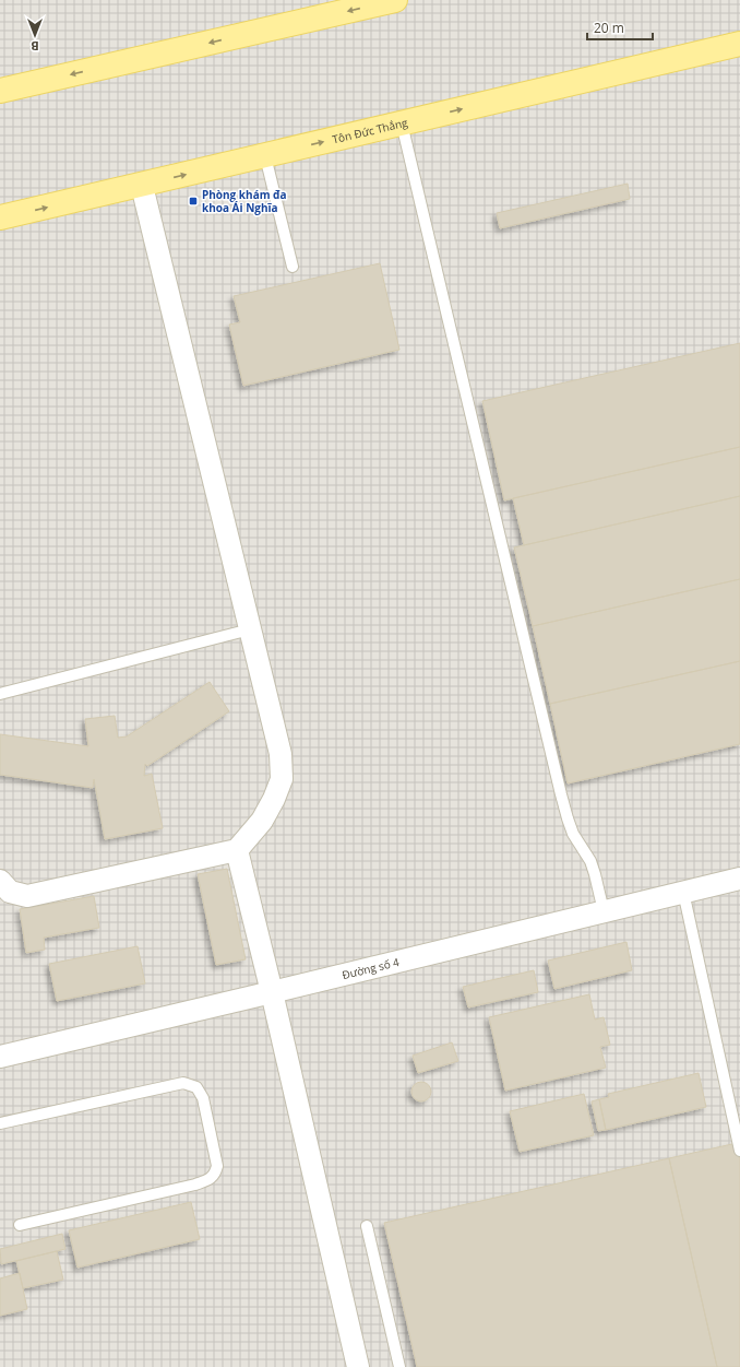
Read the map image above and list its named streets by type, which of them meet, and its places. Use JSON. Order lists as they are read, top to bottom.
{
  "streets": {
    "main road": ["Tôn Đức Thắng"],
    "street": ["Đường số 4"]
  },
  "places": {
    "transit": ["Phòng khám đa khoa Ái Nghĩa"]
  },
  "scale_bar": "20 m",
  "north": "bottom"
}
